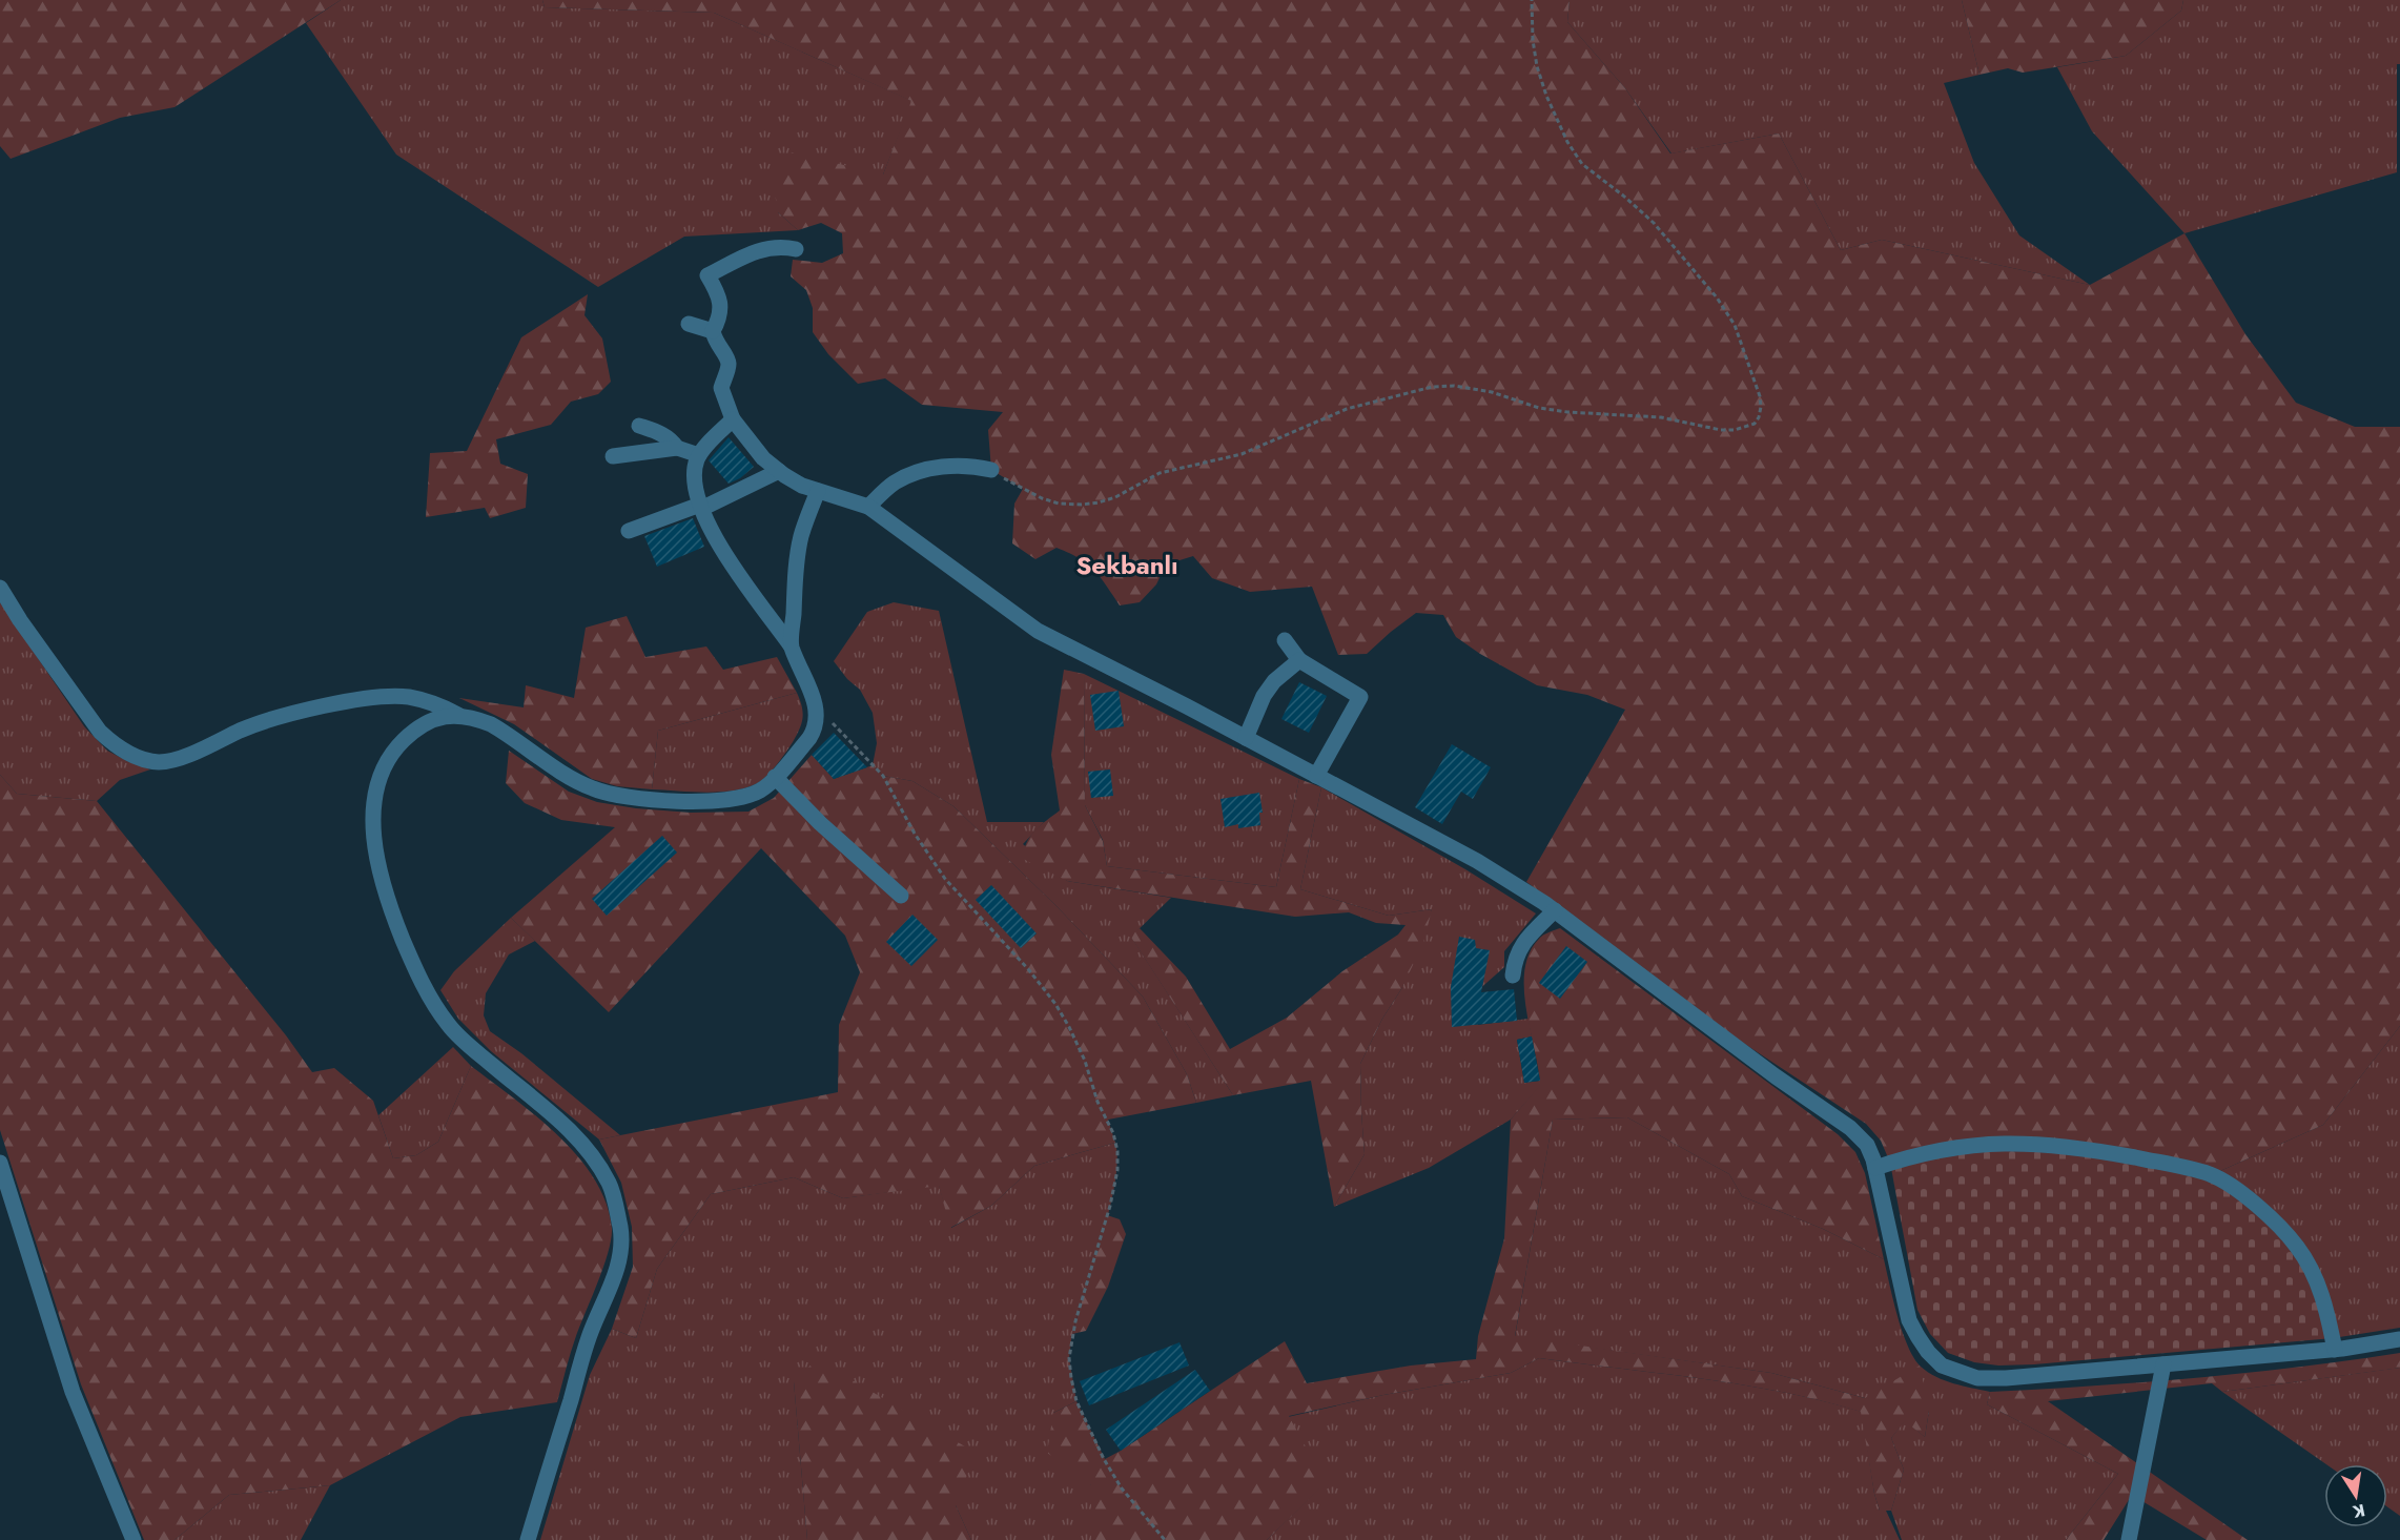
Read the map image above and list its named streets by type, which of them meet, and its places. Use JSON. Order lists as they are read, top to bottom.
{
  "districts": ["Sekbanlı"],
  "north": "bottom"
}
